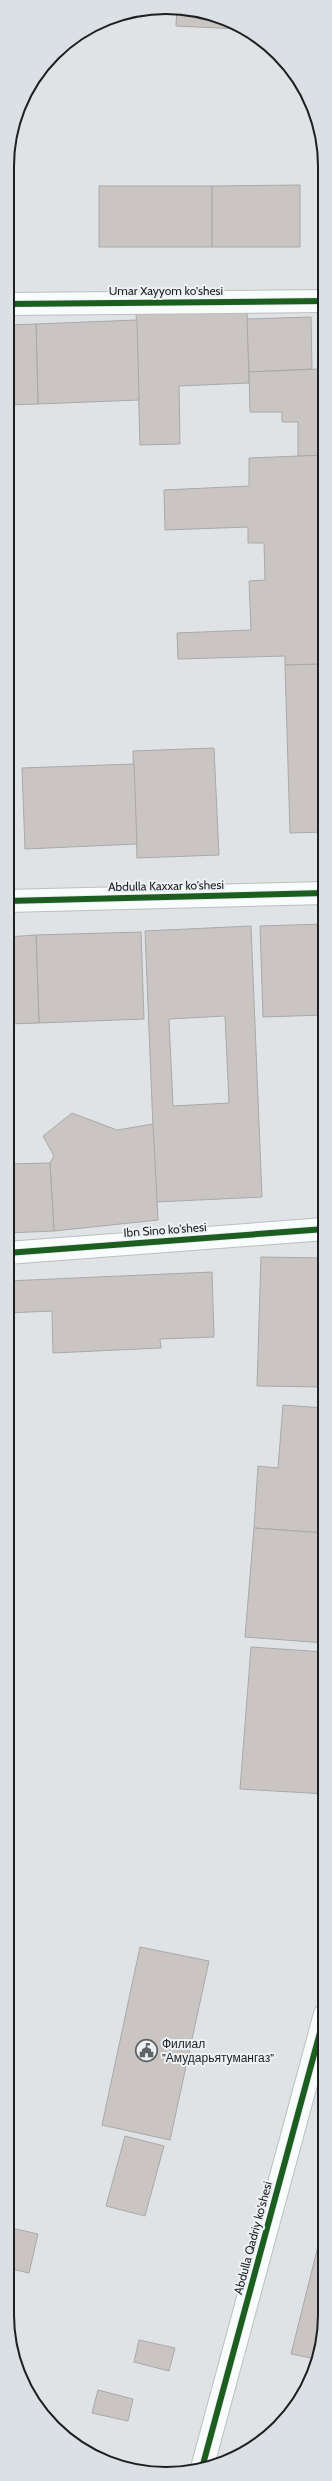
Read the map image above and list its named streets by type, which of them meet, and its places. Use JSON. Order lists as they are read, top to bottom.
{
  "streets": {
    "street": [
      "Umar Xayyom ko'shesi",
      "Abdulla Kaxxar ko'shesi",
      "Ibn Sino ko'shesi",
      "Abdulla Qadriy ko'shesi"
    ]
  },
  "places": {
    "public building": ["Филиал \"Амударьятумангаз\""]
  }
}
